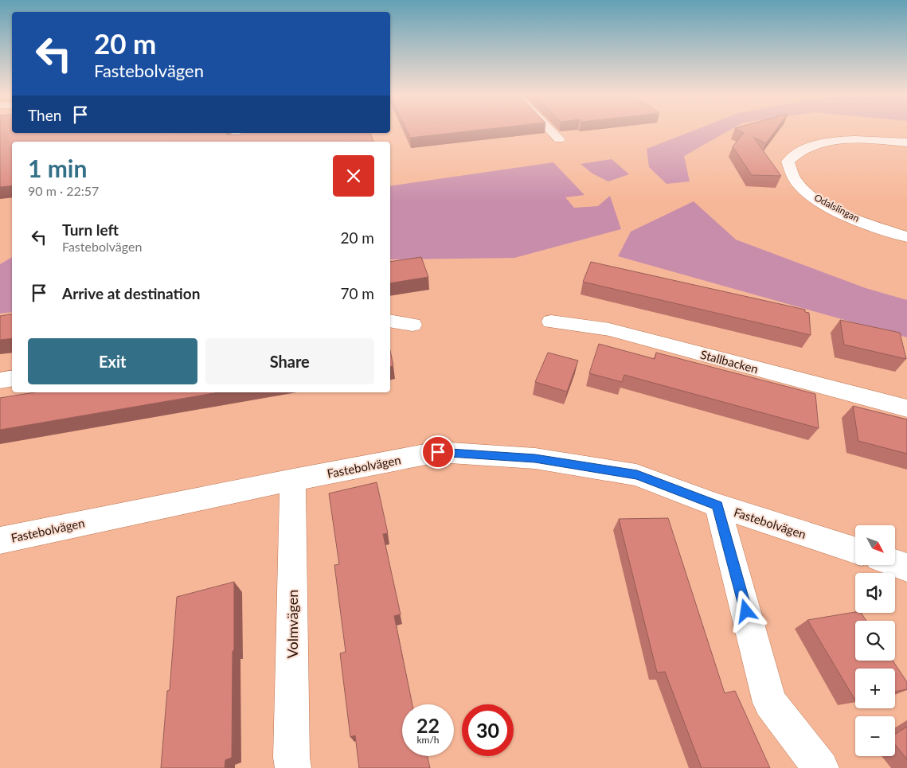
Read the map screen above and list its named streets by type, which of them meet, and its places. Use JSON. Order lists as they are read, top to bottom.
{
  "streets": {
    "street": [
      "Odalslingan",
      "Stallbacken",
      "Fastebolvägen",
      "Volmvägen"
    ]
  },
  "crossings": [
    ["Fastebolvägen", "Volmvägen"]
  ],
  "north": "bottom right",
  "page": {
    "turn": ["20 m", "Fastebolvägen"],
    "then": "Then",
    "heading": ["1 min", "90 m · 22:57"],
    "list": [
      {
        "name": "Turn left",
        "note": "Fastebolvägen",
        "value": "20 m"
      },
      {
        "name": "Arrive at destination",
        "value": "70 m"
      }
    ],
    "buttons": ["Exit", "Share"],
    "map_buttons": ["+", "−"],
    "speed": "22 km/h",
    "limit": "30"
  }
}
